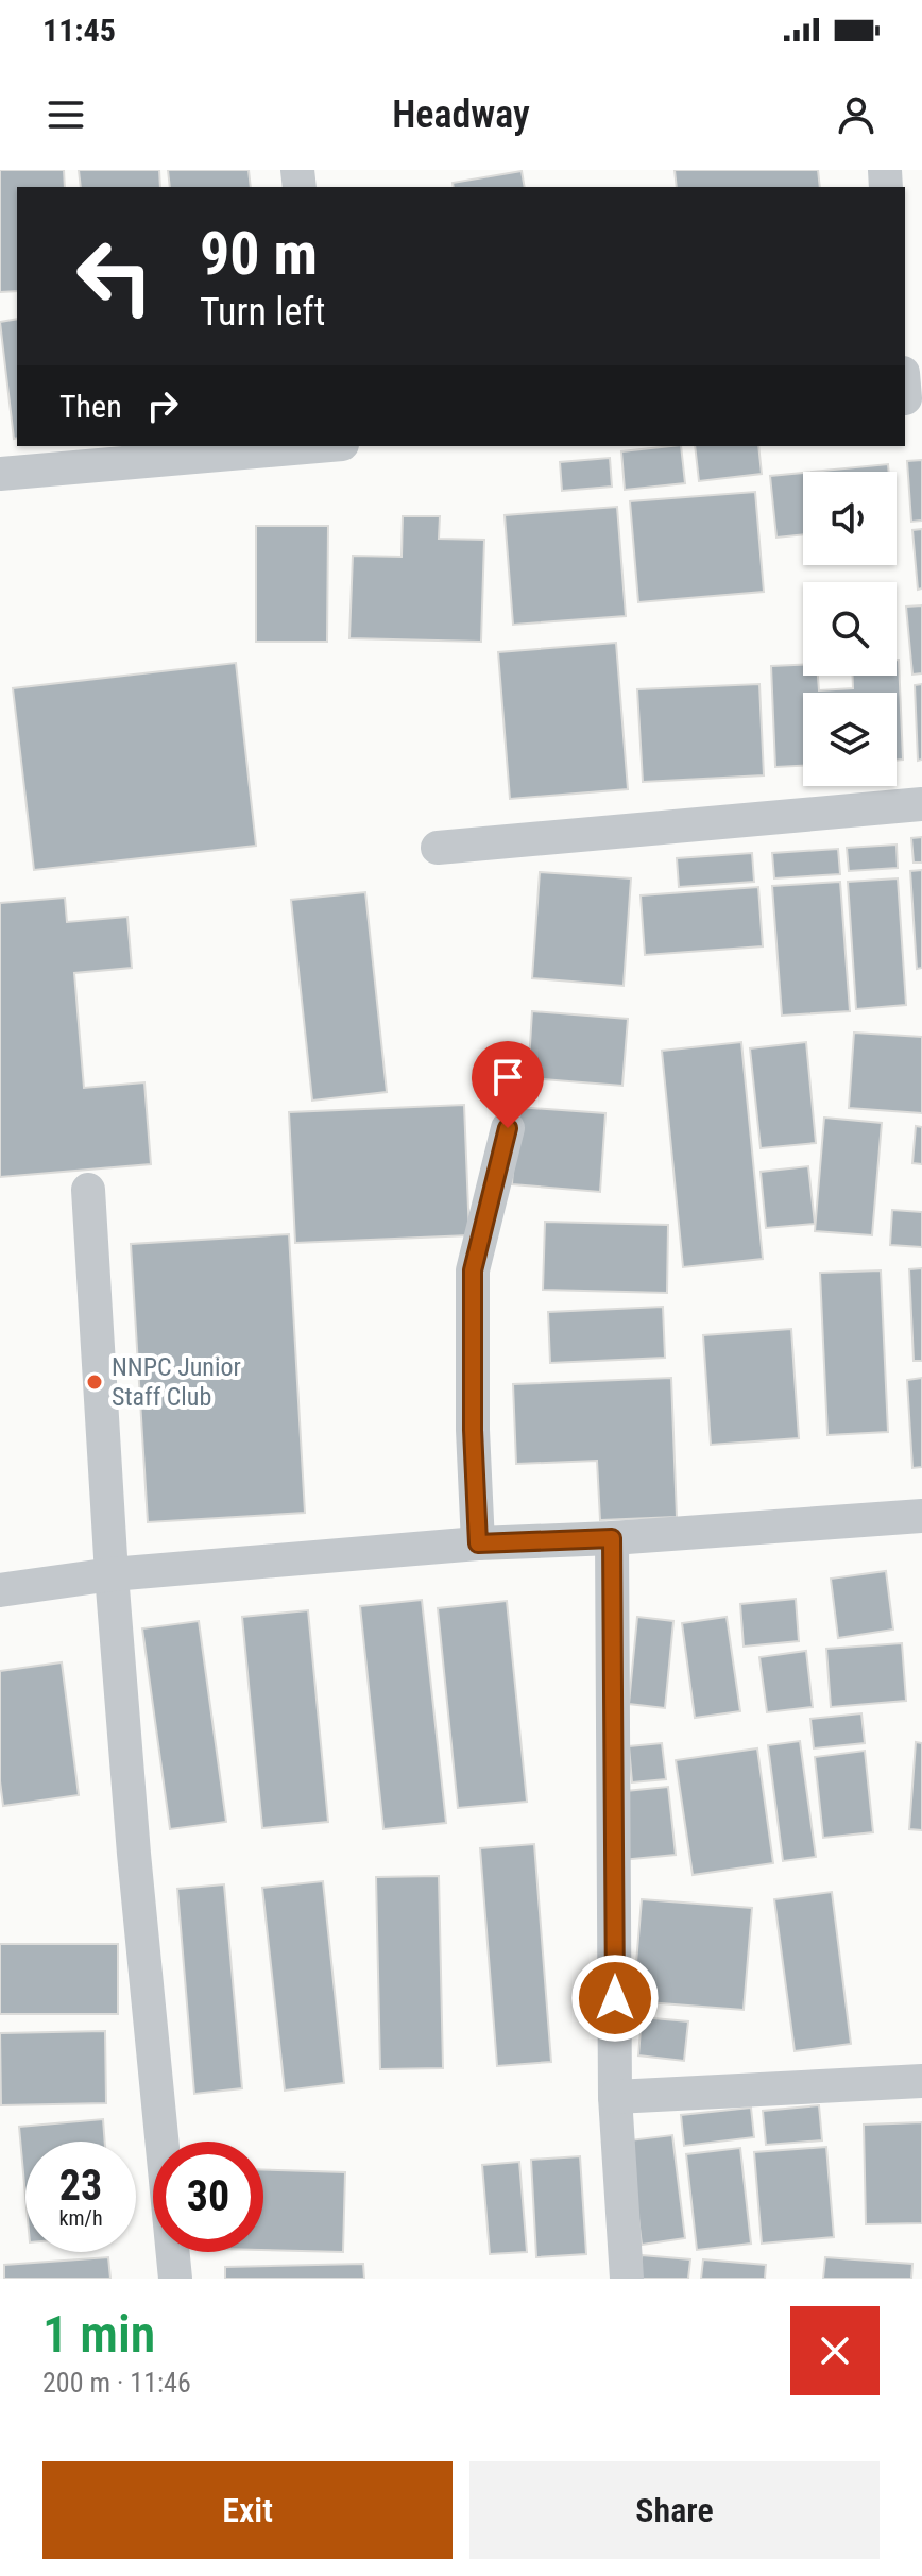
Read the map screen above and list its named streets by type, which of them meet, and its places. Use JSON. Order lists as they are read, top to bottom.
{
  "places": ["NNPC Junior Staff Club"],
  "page": {
    "status": "11:45",
    "header": "Headway",
    "turn": ["90 m", "Turn left"],
    "then": "Then",
    "speed": "23 km/h",
    "limit": "30",
    "heading": ["1 min", "200 m · 11:46"],
    "buttons": ["Exit", "Share"]
  }
}
